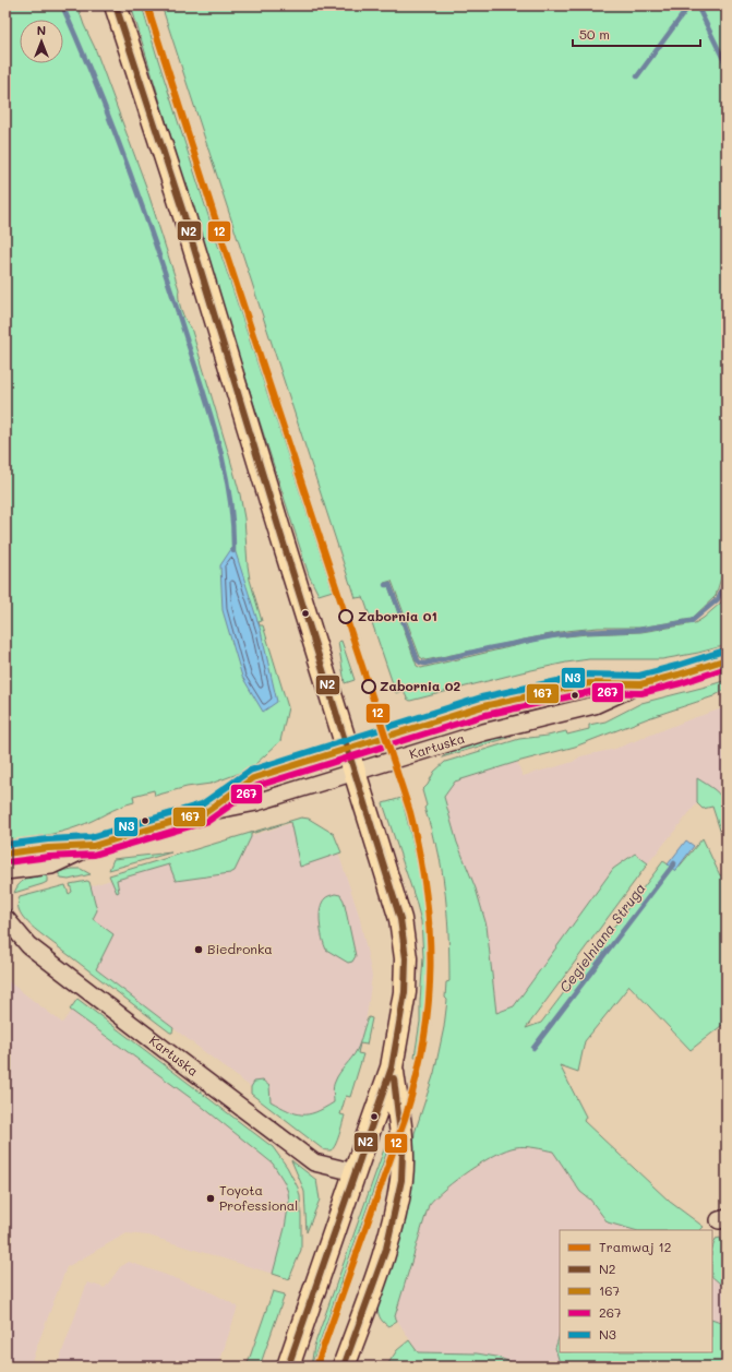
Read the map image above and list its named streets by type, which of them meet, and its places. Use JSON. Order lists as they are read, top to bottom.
{
  "streets": {
    "street": ["Kartuska"]
  },
  "water": ["Cegielniana Struga"],
  "places": [
    "Zabornia 01",
    "Zabornia 02",
    "Biedronka",
    "Toyota Professional"
  ],
  "lines": [
    "tram line 12",
    "transit line N2",
    "transit line N3",
    "transit line 167",
    "transit line 267"
  ],
  "legend": [
    "Tramwaj 12",
    "N2",
    "167",
    "267",
    "N3"
  ],
  "scale_bar": "50 m",
  "north": "top"
}
